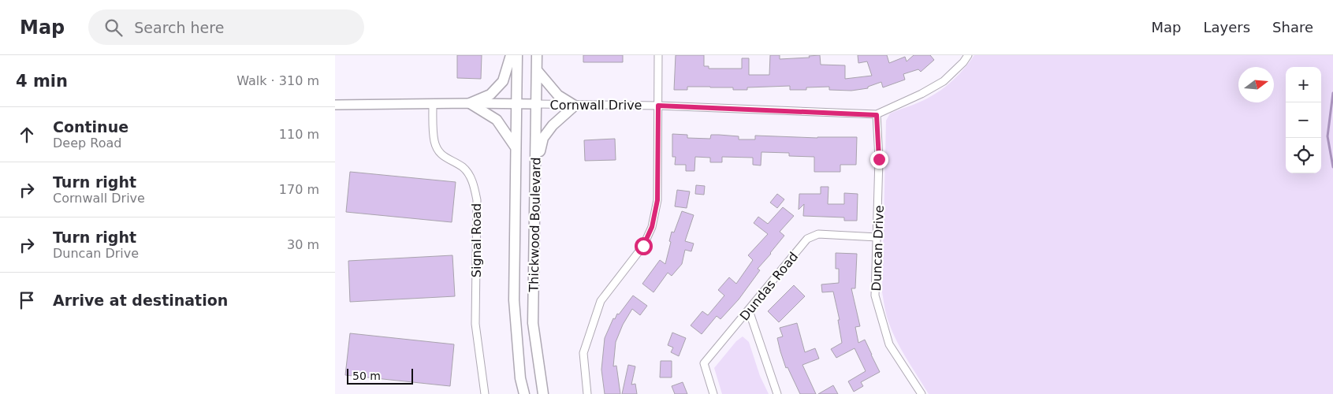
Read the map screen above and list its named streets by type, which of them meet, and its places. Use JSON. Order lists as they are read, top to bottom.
{
  "streets": {
    "main road": ["Thickwood Boulevard"],
    "street": [
      "Cornwall Drive",
      "Signal Road",
      "Duncan Drive",
      "Dundas Road"
    ]
  },
  "crossings": [
    ["Cornwall Drive", "Thickwood Boulevard"],
    ["Cornwall Drive", "Duncan Drive"],
    ["Duncan Drive", "Dundas Road"]
  ],
  "scale_bar": "50 m",
  "north": "right",
  "page": {
    "header": "Map",
    "search": "Search here",
    "nav": ["Map", "Layers", "Share"],
    "heading": ["4 min", "Walk · 310 m"],
    "map_buttons": ["+", "−"],
    "list": [
      ["Continue", "Deep Road", "110 m"],
      ["Turn right", "Cornwall Drive", "170 m"],
      ["Turn right", "Duncan Drive", "30 m"],
      "Arrive at destination"
    ],
    "scale": "50 m"
  }
}
